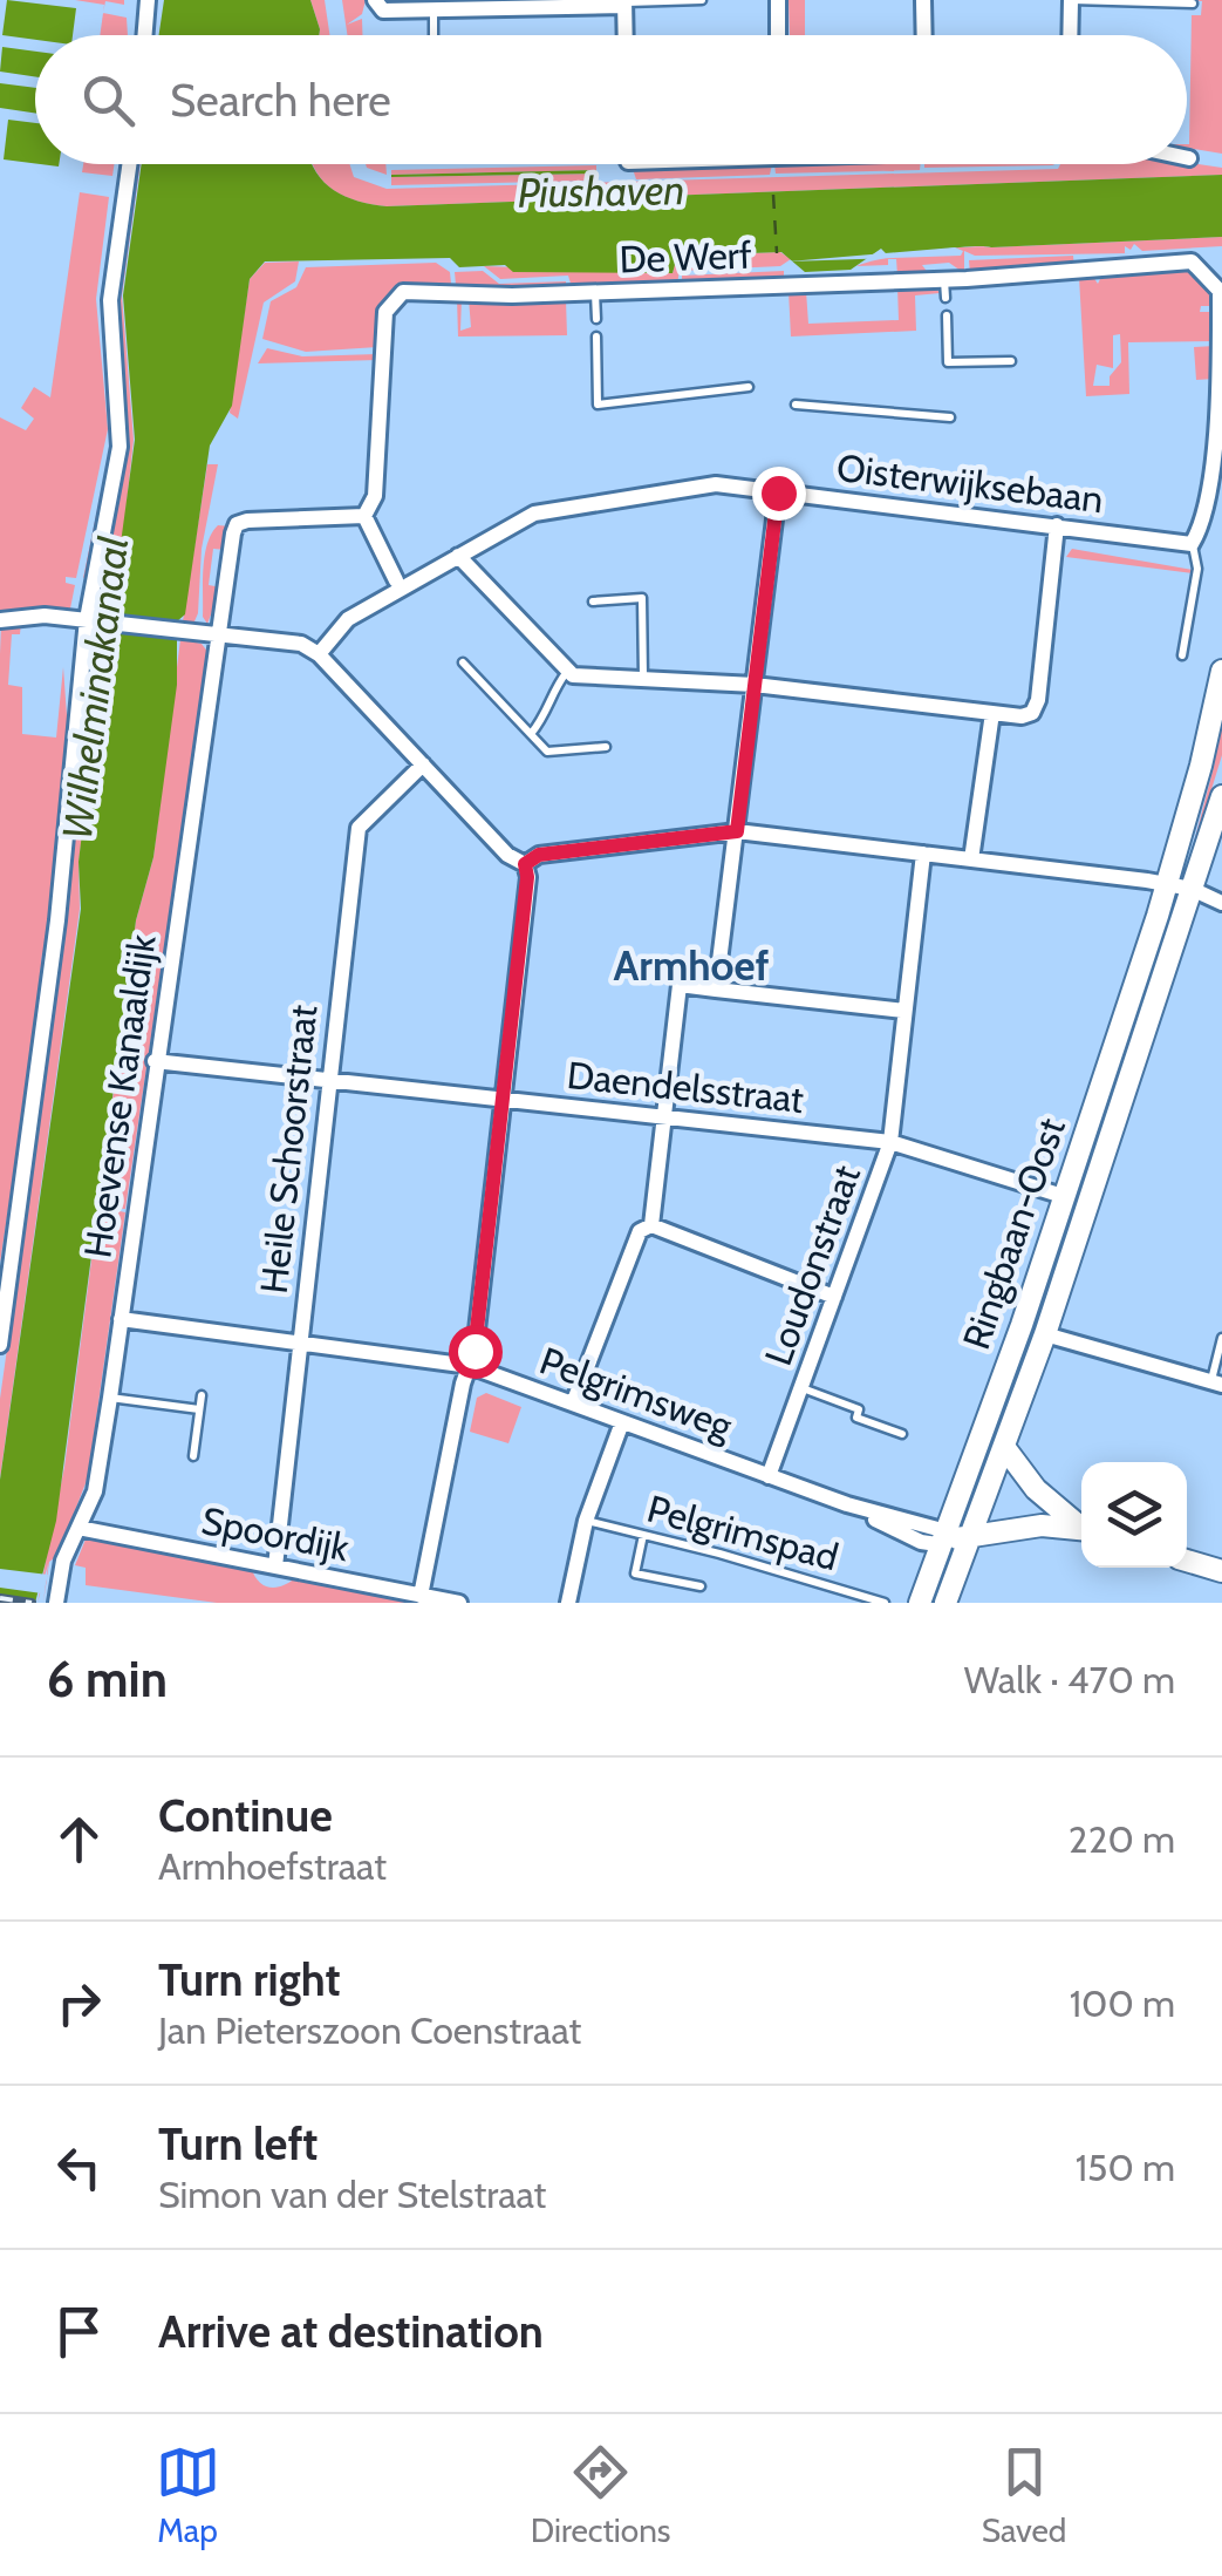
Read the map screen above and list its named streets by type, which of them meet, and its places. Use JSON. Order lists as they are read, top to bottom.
{
  "streets": {
    "main road": ["Ringbaan-Oost"],
    "street": [
      "De Werf",
      "Oisterwijksebaan",
      "Daendelsstraat",
      "Hoevense Kanaaldijk",
      "Heile Schoorstraat",
      "Loudonstraat",
      "Pelgrimsweg",
      "Spoordijk"
    ],
    "lane": ["Pelgrimspad"]
  },
  "crossings": [
    ["De Werf", "Hoevense Kanaaldijk"],
    ["Daendelsstraat", "Hoevense Kanaaldijk"],
    ["Daendelsstraat", "Heile Schoorstraat"],
    ["Daendelsstraat", "Ringbaan-Oost"],
    ["Daendelsstraat", "Loudonstraat"],
    ["Hoevense Kanaaldijk", "Pelgrimsweg"],
    ["Hoevense Kanaaldijk", "Spoordijk"],
    ["Heile Schoorstraat", "Pelgrimsweg"],
    ["Heile Schoorstraat", "Spoordijk"],
    ["Ringbaan-Oost", "Pelgrimsweg"],
    ["Loudonstraat", "Pelgrimsweg"]
  ],
  "districts": ["Armhoef"],
  "water": ["Piushaven", "Wilhelminakanaal"],
  "page": {
    "search": "Search here",
    "heading": ["6 min", "Walk · 470 m"],
    "list": [
      ["Continue", "Armhoefstraat", "220 m"],
      ["Turn right", "Jan Pieterszoon Coenstraat", "100 m"],
      ["Turn left", "Simon van der Stelstraat", "150 m"],
      "Arrive at destination"
    ],
    "nav": ["Map", "Directions", "Saved"]
  }
}
